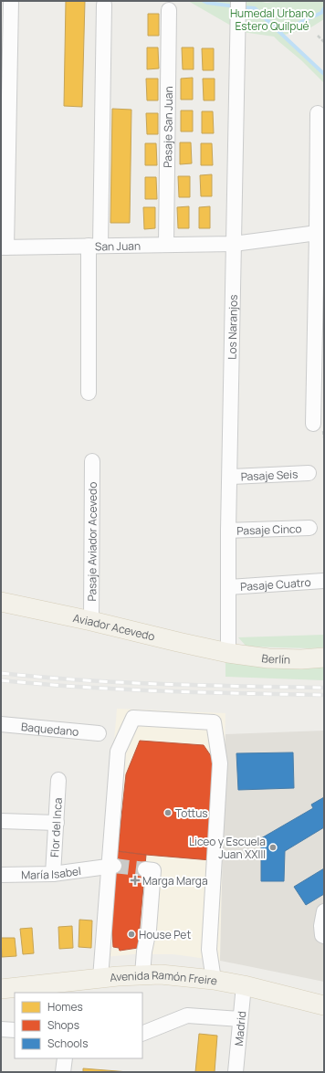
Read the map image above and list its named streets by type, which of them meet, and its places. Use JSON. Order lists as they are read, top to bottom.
{
  "streets": {
    "main road": ["Aviador Acevedo", "Berlín", "Avenida Ramón Freire"],
    "street": [
      "Pasaje San Juan",
      "San Juan",
      "Los Naranjos",
      "Pasaje Seis",
      "Pasaje Cinco",
      "Pasaje Aviador Acevedo",
      "Pasaje Cuatro",
      "Baquedano",
      "Flor del Inca",
      "María Isabel",
      "Madrid"
    ]
  },
  "crossings": [
    ["Pasaje San Juan", "San Juan"],
    ["San Juan", "Los Naranjos"],
    ["Los Naranjos", "Pasaje Seis"],
    ["Los Naranjos", "Pasaje Cinco"],
    ["Los Naranjos", "Pasaje Cuatro"],
    ["Los Naranjos", "Aviador Acevedo"],
    ["Los Naranjos", "Berlín"],
    ["Pasaje Aviador Acevedo", "Aviador Acevedo"],
    ["Aviador Acevedo", "Berlín"],
    ["Flor del Inca", "María Isabel"],
    ["Avenida Ramón Freire", "Madrid"]
  ],
  "parks": ["Humedal Urbano Estero Quilpué"],
  "places": {
    "other": ["Tottus", "Liceo y Escuela Juan XXIII", "House Pet"],
    "health": ["Marga Marga"]
  },
  "legend": ["Homes", "Shops", "Schools"]
}
